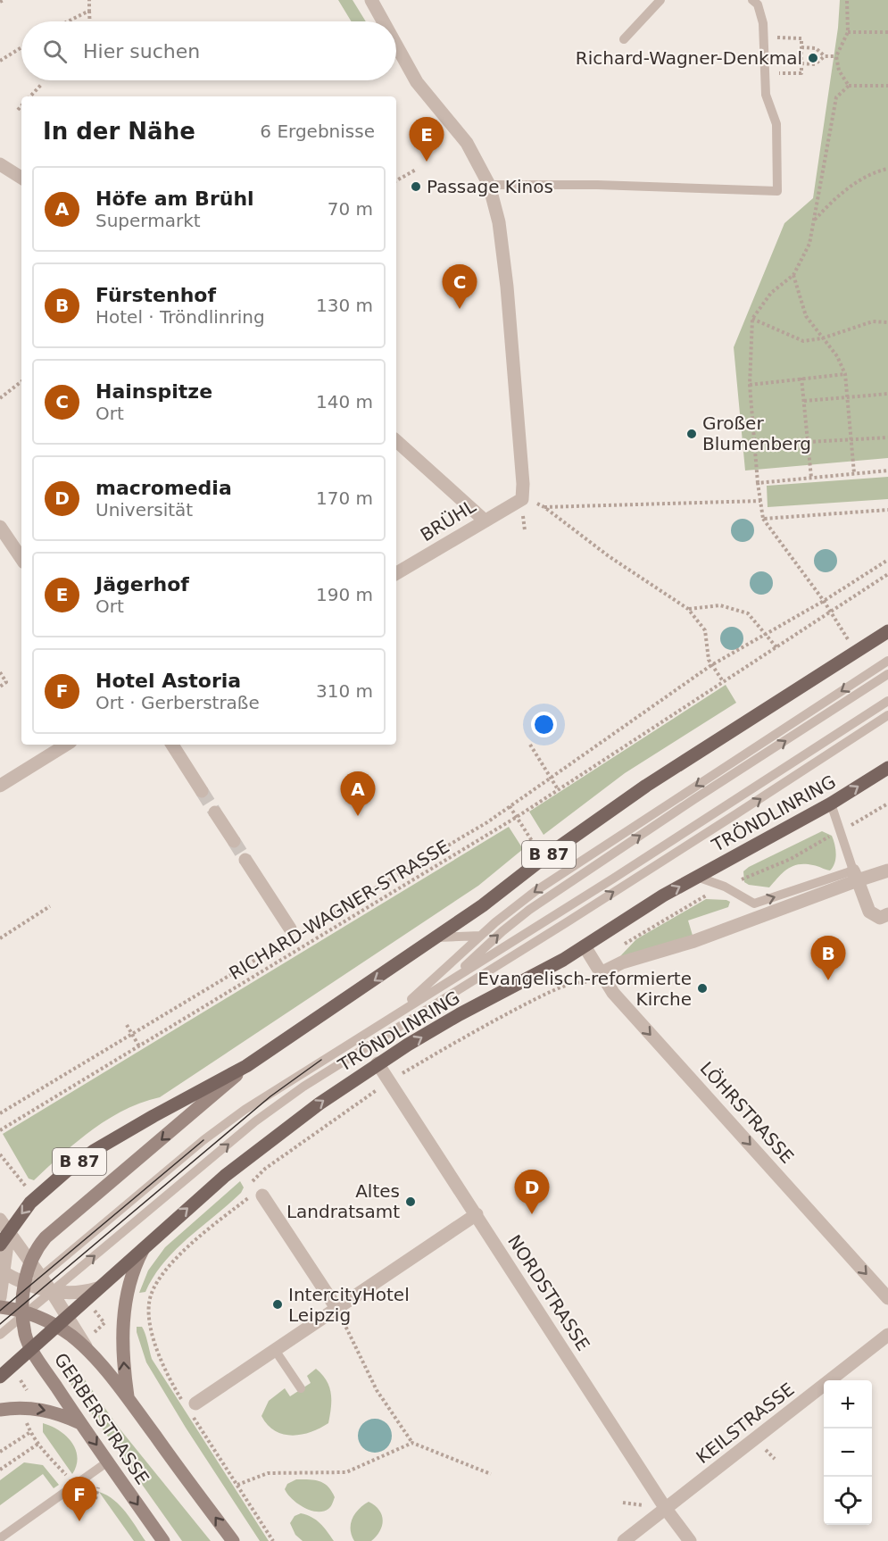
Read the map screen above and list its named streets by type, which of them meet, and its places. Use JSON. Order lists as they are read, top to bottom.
{
  "streets": {
    "main road": ["TRÖNDLINRING", "B 87", "GERBERSTRASSE"],
    "street": [
      "BRÜHL",
      "LÖHRSTRASSE",
      "NORDSTRASSE",
      "KEILSTRASSE"
    ],
    "path": ["RICHARD-WAGNER-STRASSE"]
  },
  "crossings": [
    ["TRÖNDLINRING", "LÖHRSTRASSE"],
    ["TRÖNDLINRING", "NORDSTRASSE"],
    ["TRÖNDLINRING", "GERBERSTRASSE"],
    ["B 87", "GERBERSTRASSE"],
    ["NORDSTRASSE", "KEILSTRASSE"]
  ],
  "one_way": ["LÖHRSTRASSE"],
  "places": [
    "Richard-Wagner-Denkmal",
    "Passage Kinos",
    "Großer Blumenberg",
    "Evangelisch-reformierte Kirche",
    "Altes Landratsamt",
    "IntercityHotel Leipzig"
  ],
  "page": {
    "search": "Hier suchen",
    "heading": ["In der Nähe", "6 Ergebnisse"],
    "pins": [
      "E",
      "C",
      "A",
      "B",
      "D",
      "F"
    ],
    "list": [
      {
        "mark": "A",
        "name": "Höfe am Brühl",
        "note": "Supermarkt",
        "value": "70 m"
      },
      {
        "mark": "B",
        "name": "Fürstenhof",
        "note": "Hotel · Tröndlinring",
        "value": "130 m"
      },
      {
        "mark": "C",
        "name": "Hainspitze",
        "note": "Ort",
        "value": "140 m"
      },
      {
        "mark": "D",
        "name": "macromedia",
        "note": "Universität",
        "value": "170 m"
      },
      {
        "mark": "E",
        "name": "Jägerhof",
        "note": "Ort",
        "value": "190 m"
      },
      {
        "mark": "F",
        "name": "Hotel Astoria",
        "note": "Ort · Gerberstraße",
        "value": "310 m"
      }
    ],
    "map_buttons": ["+", "−"]
  }
}
